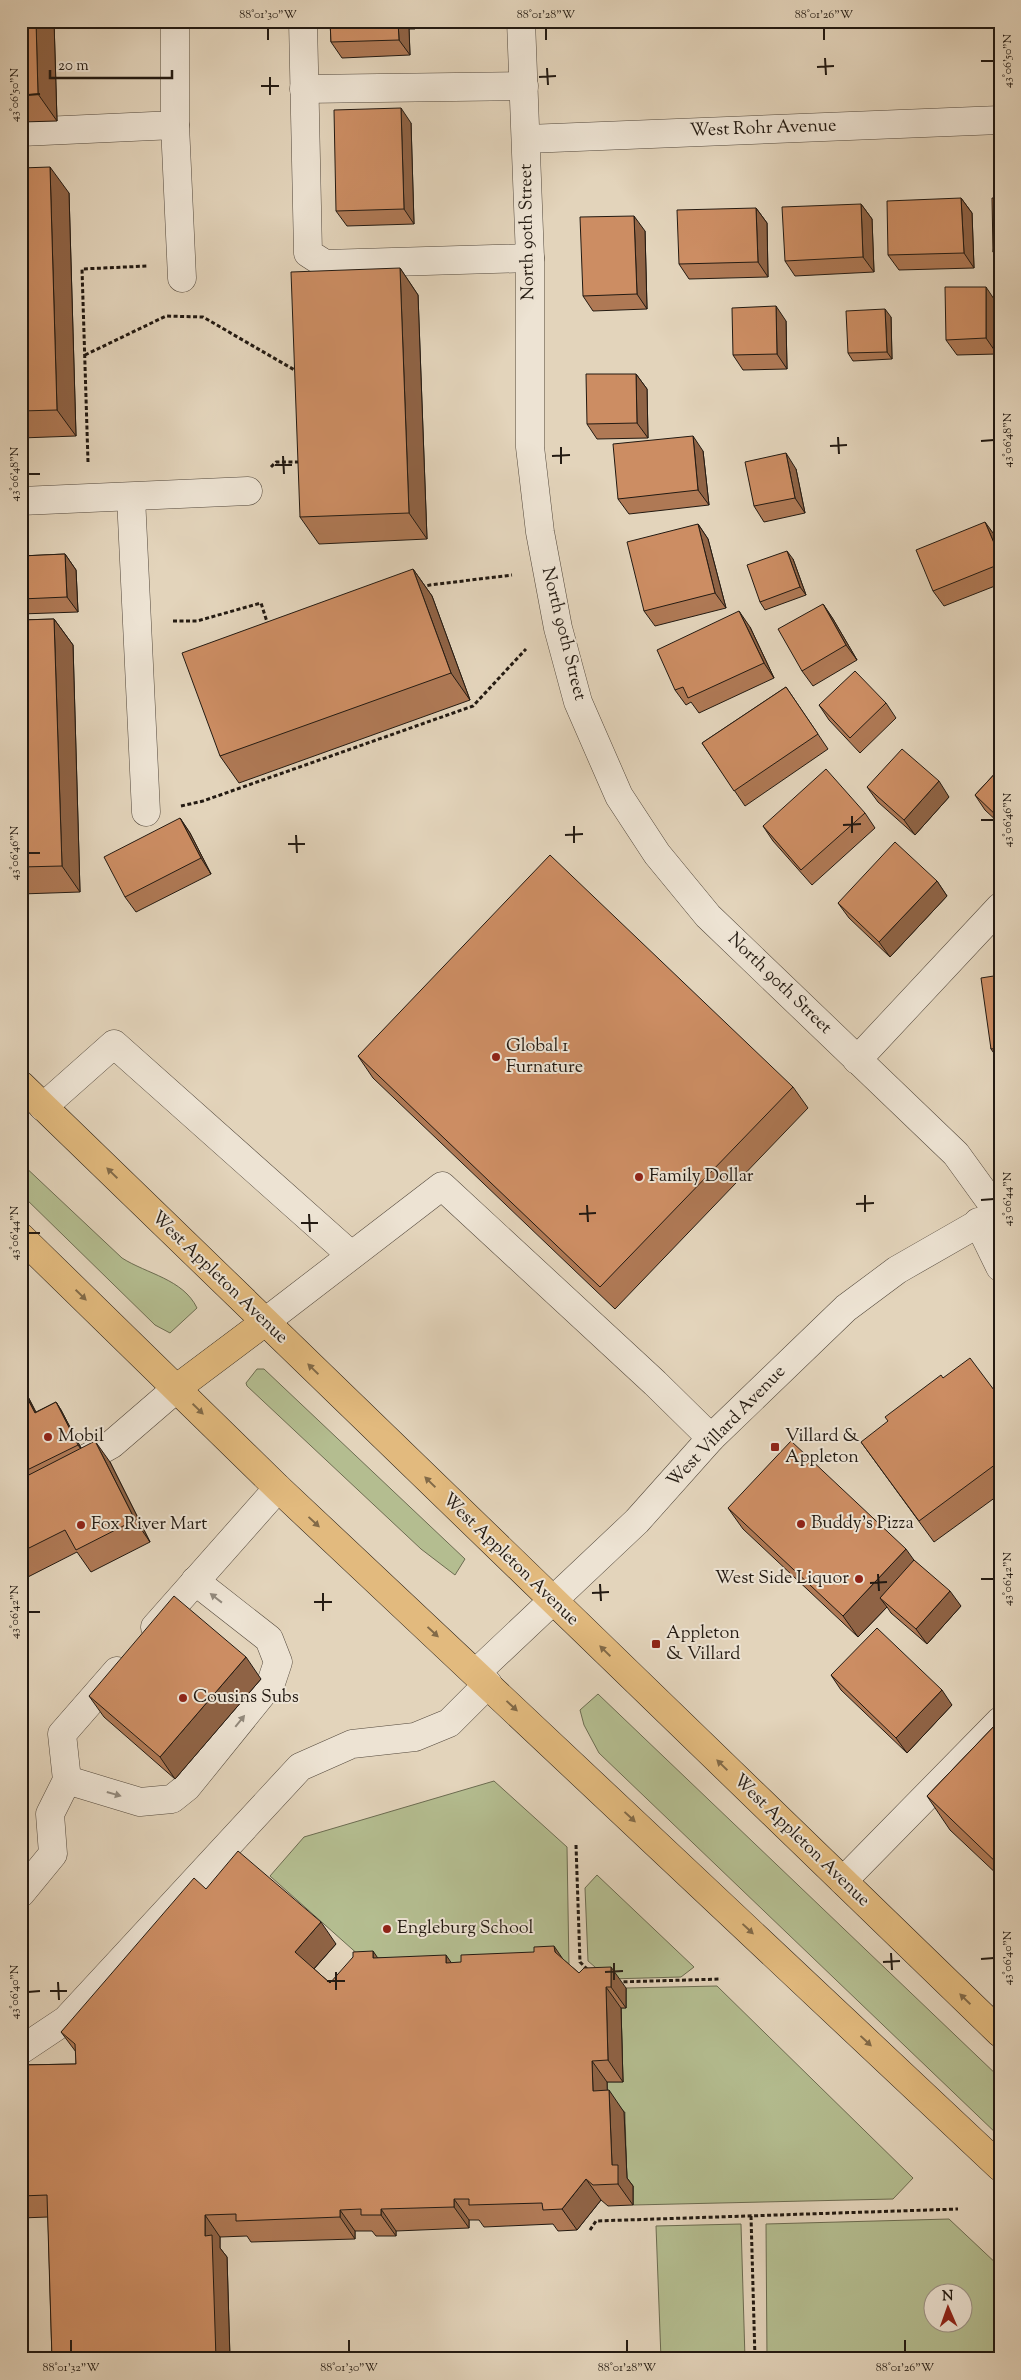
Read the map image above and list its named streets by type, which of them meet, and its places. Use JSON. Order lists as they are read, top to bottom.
{
  "streets": {
    "main road": ["West Appleton Avenue"],
    "street": ["West Rohr Avenue", "North 90th Street", "West Villard Avenue"]
  },
  "crossings": [
    ["West Rohr Avenue", "North 90th Street"],
    ["North 90th Street", "West Villard Avenue"],
    ["West Appleton Avenue", "West Villard Avenue"]
  ],
  "places": {
    "other": [
      "Global 1 Furnature",
      "Family Dollar",
      "Mobil",
      "Buddy's Pizza",
      "Fox River Mart",
      "West Side Liquor",
      "Cousins Subs",
      "Engleburg School"
    ],
    "transit": ["Villard & Appleton", "Appleton & Villard"]
  },
  "scale_bar": "20 m",
  "north": "top",
  "coordinates": [
    "88°01'30\"W",
    "88°01'28\"W",
    "88°01'26\"W",
    "43°06'50\"N",
    "43°06'48\"N",
    "43°06'46\"N",
    "43°06'44\"N",
    "43°06'42\"N",
    "43°06'40\"N",
    "88°01'32\"W"
  ]
}
